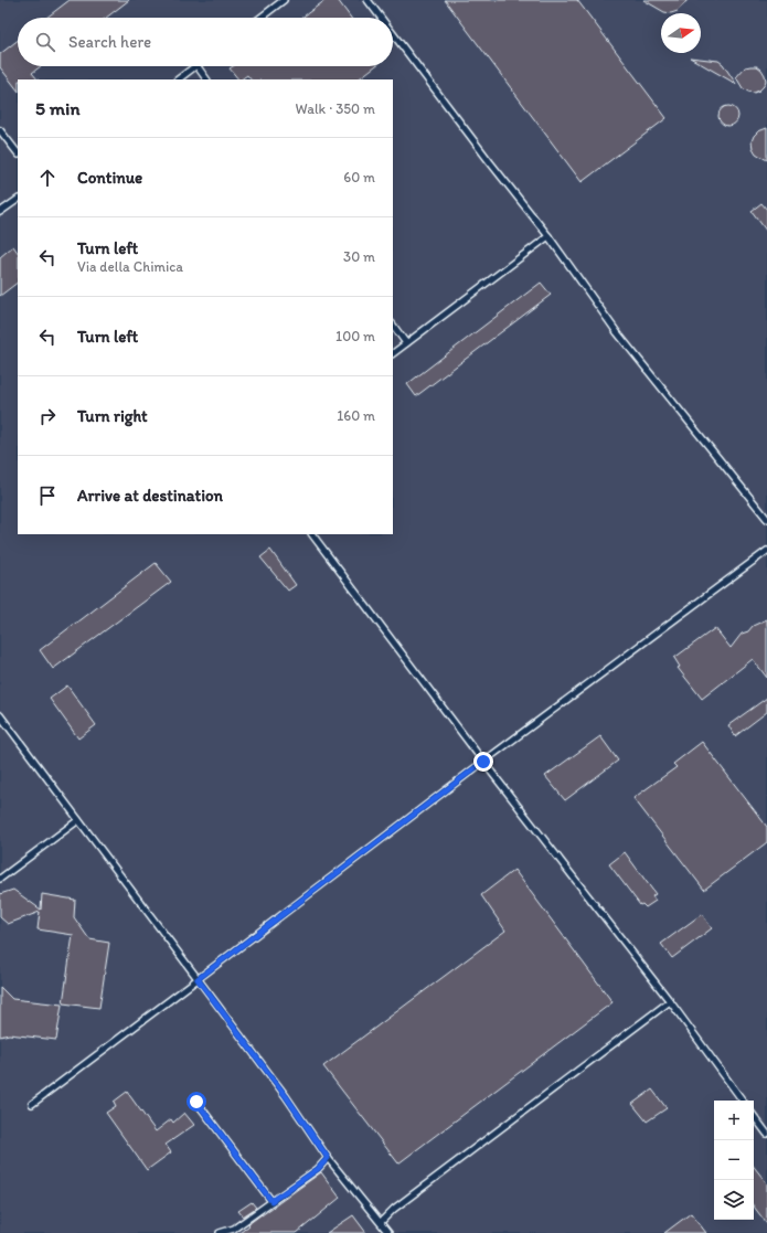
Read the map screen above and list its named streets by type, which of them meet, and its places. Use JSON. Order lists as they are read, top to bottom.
{
  "north": "right",
  "page": {
    "search": "Search here",
    "heading": ["5 min", "Walk · 350 m"],
    "list": [
      ["Continue", "60 m"],
      ["Turn left", "Via della Chimica", "30 m"],
      ["Turn left", "100 m"],
      ["Turn right", "160 m"],
      "Arrive at destination"
    ],
    "map_buttons": ["+", "−"]
  }
}
